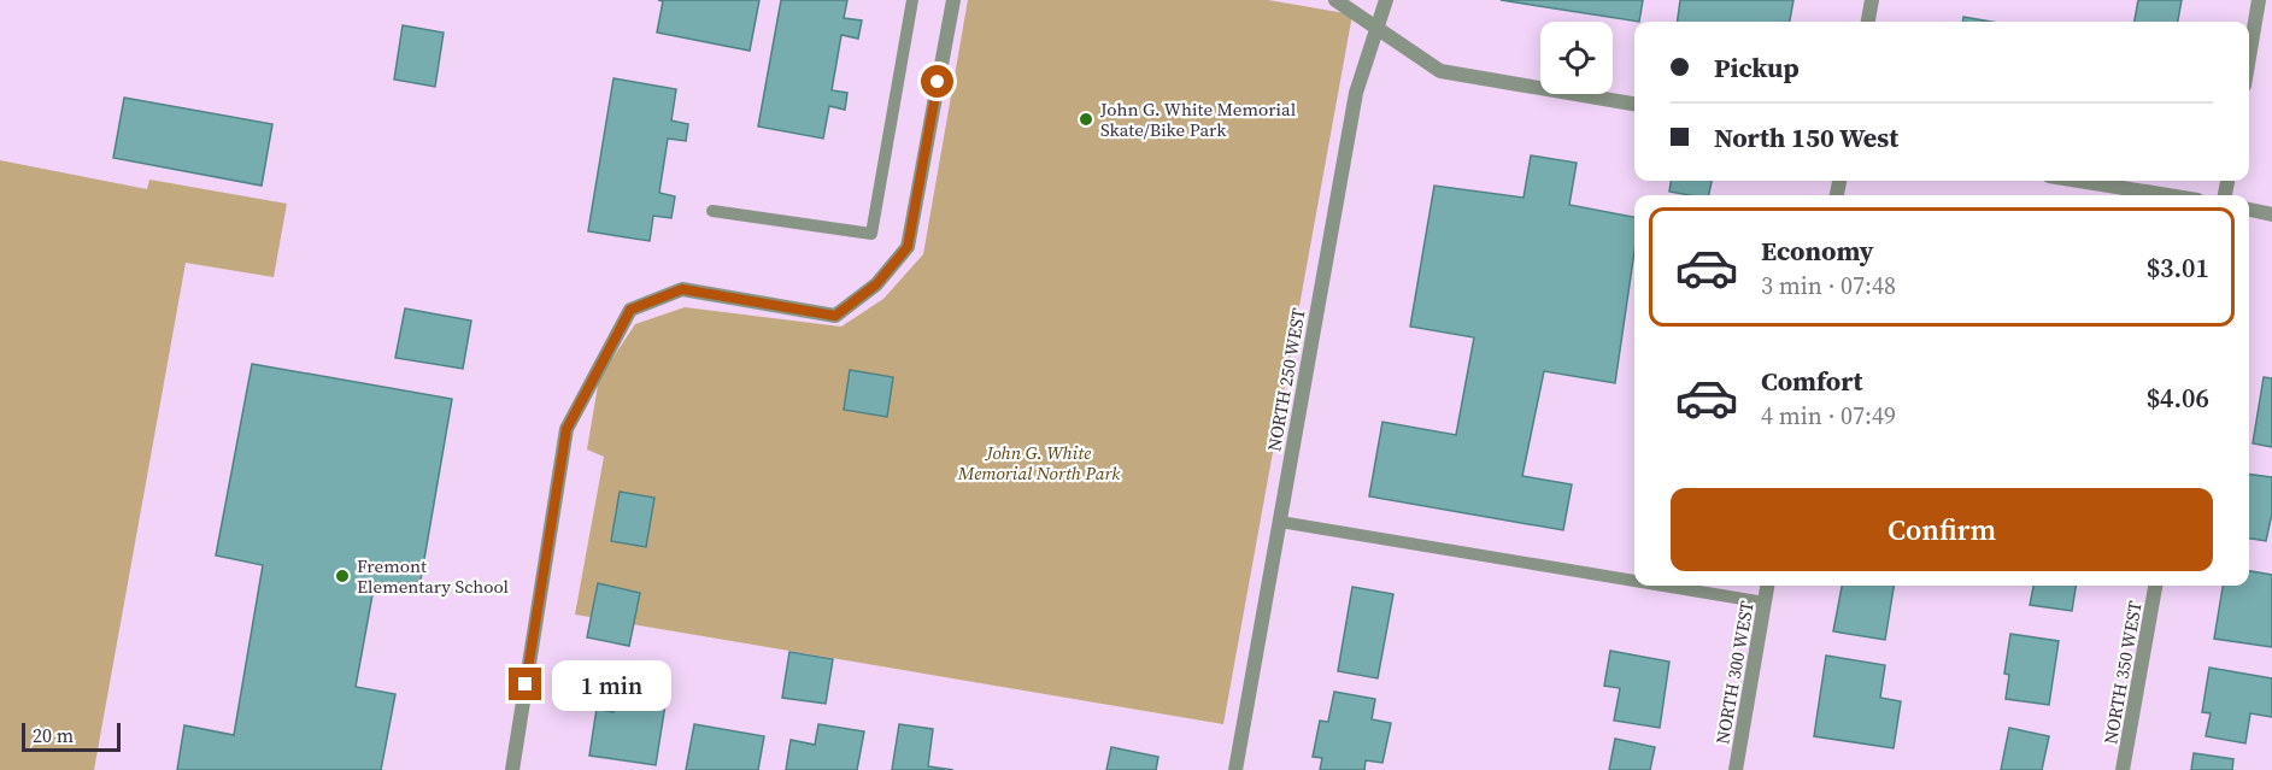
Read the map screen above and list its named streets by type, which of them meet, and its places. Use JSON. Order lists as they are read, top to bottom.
{
  "streets": {
    "street": ["NORTH 250 WEST", "NORTH 300 WEST", "NORTH 350 WEST"]
  },
  "parks": ["John G. White Memorial North Park"],
  "places": ["John G. White Memorial Skate/Bike Park", "Fremont Elementary School"],
  "scale_bar": "20 m",
  "page": {
    "banner": ["Pickup", "North 150 West"],
    "list": [
      {
        "name": "Economy",
        "note": "3 min · 07:48",
        "value": "$3.01"
      },
      {
        "name": "Comfort",
        "note": "4 min · 07:49",
        "value": "$4.06"
      }
    ],
    "buttons": "Confirm",
    "bubble": "1 min",
    "scale": "20 m"
  }
}
